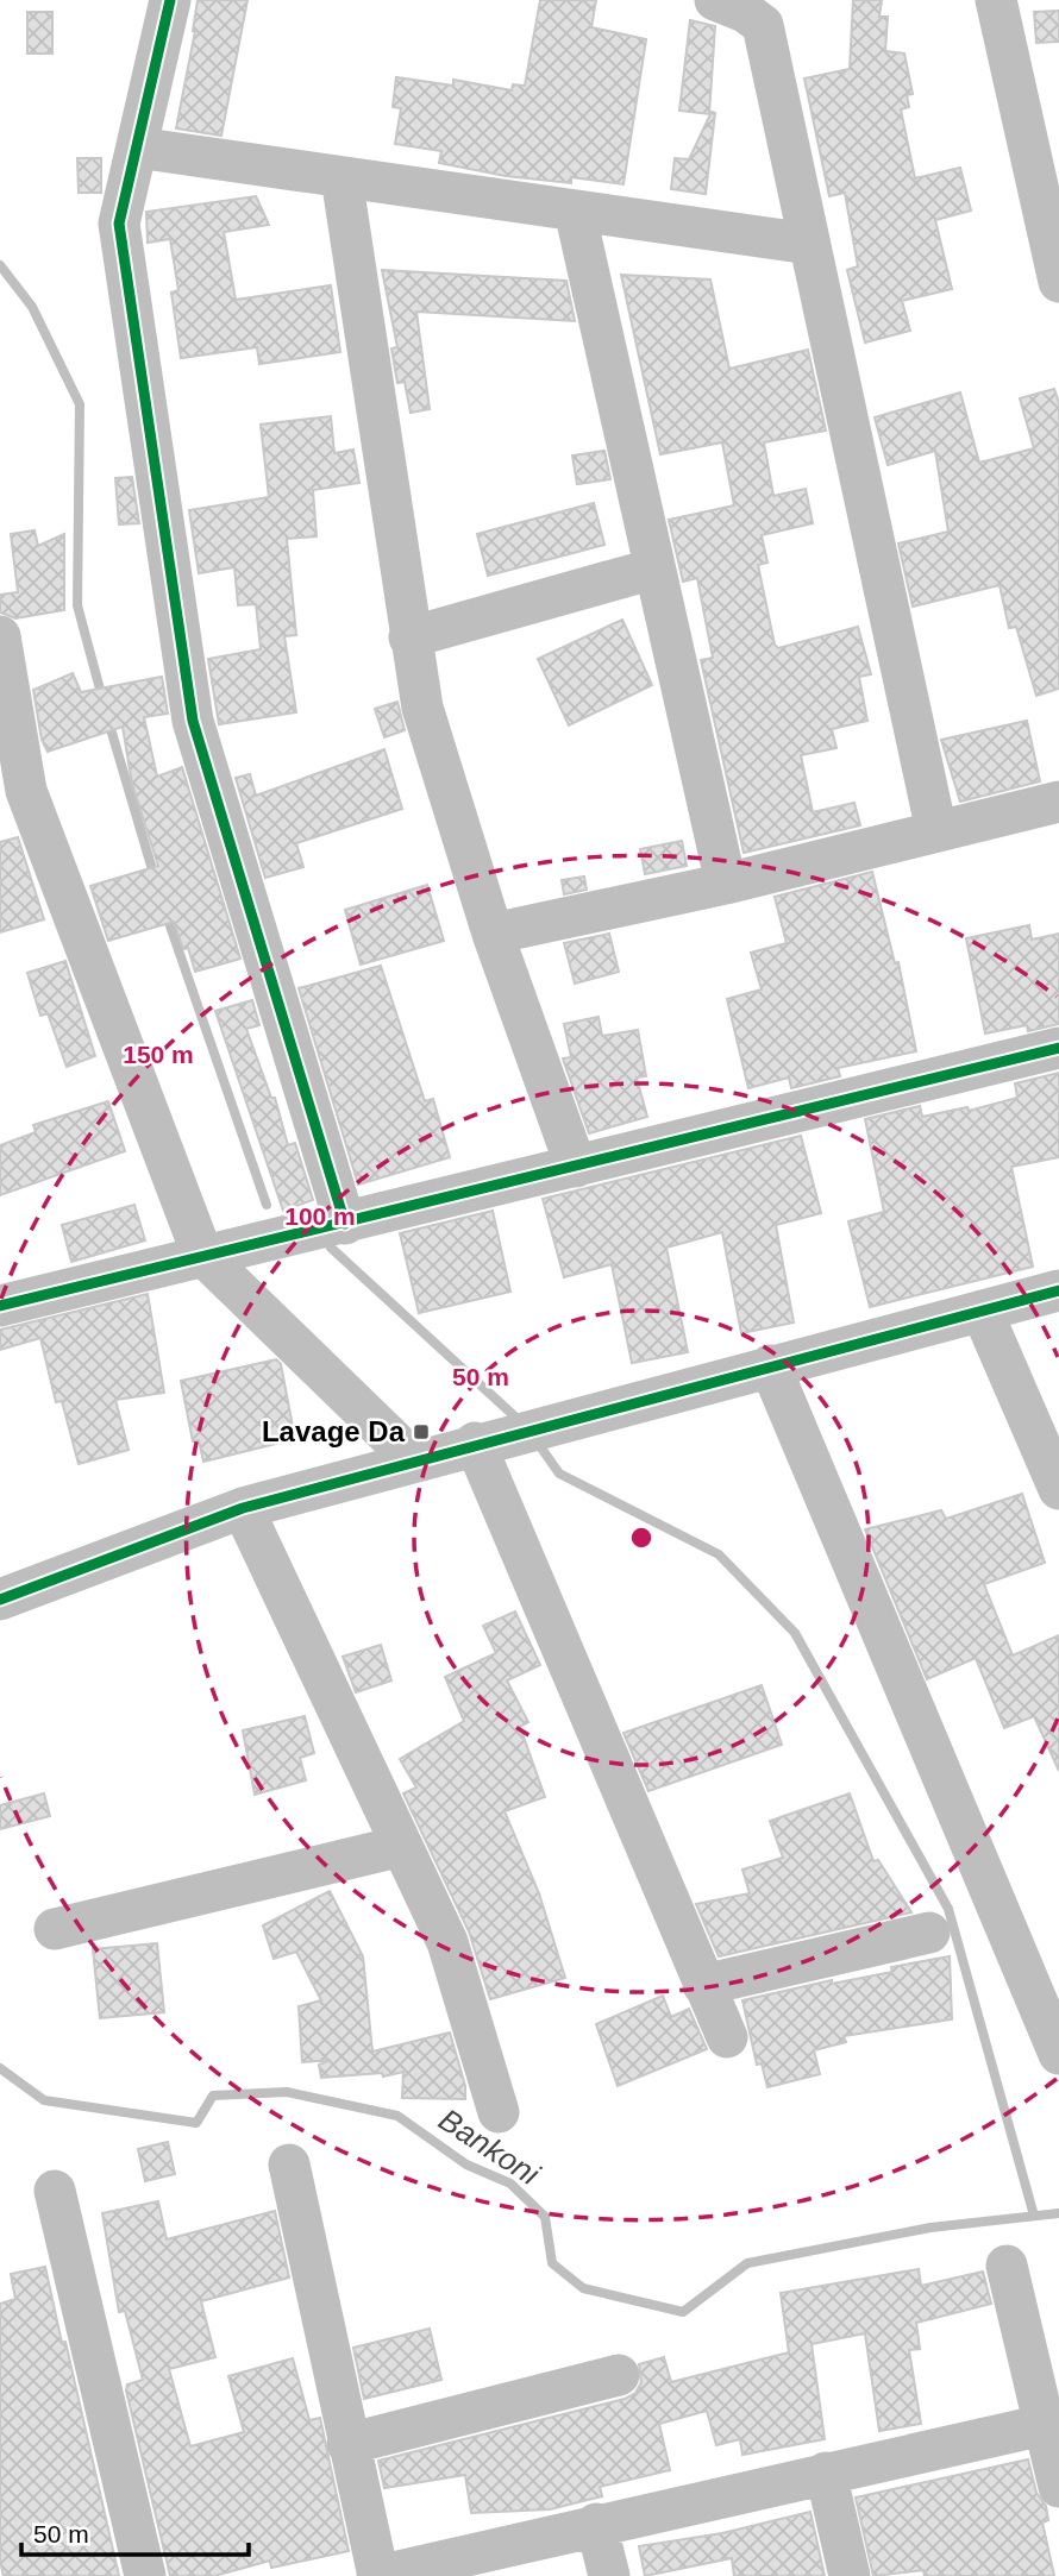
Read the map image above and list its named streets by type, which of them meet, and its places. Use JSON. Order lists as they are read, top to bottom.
{
  "water": ["Bankoni"],
  "places": {
    "transit": ["Lavage Da"]
  },
  "scale_bar": "50 m",
  "rings": ["150 m", "100 m", "50 m"]
}
